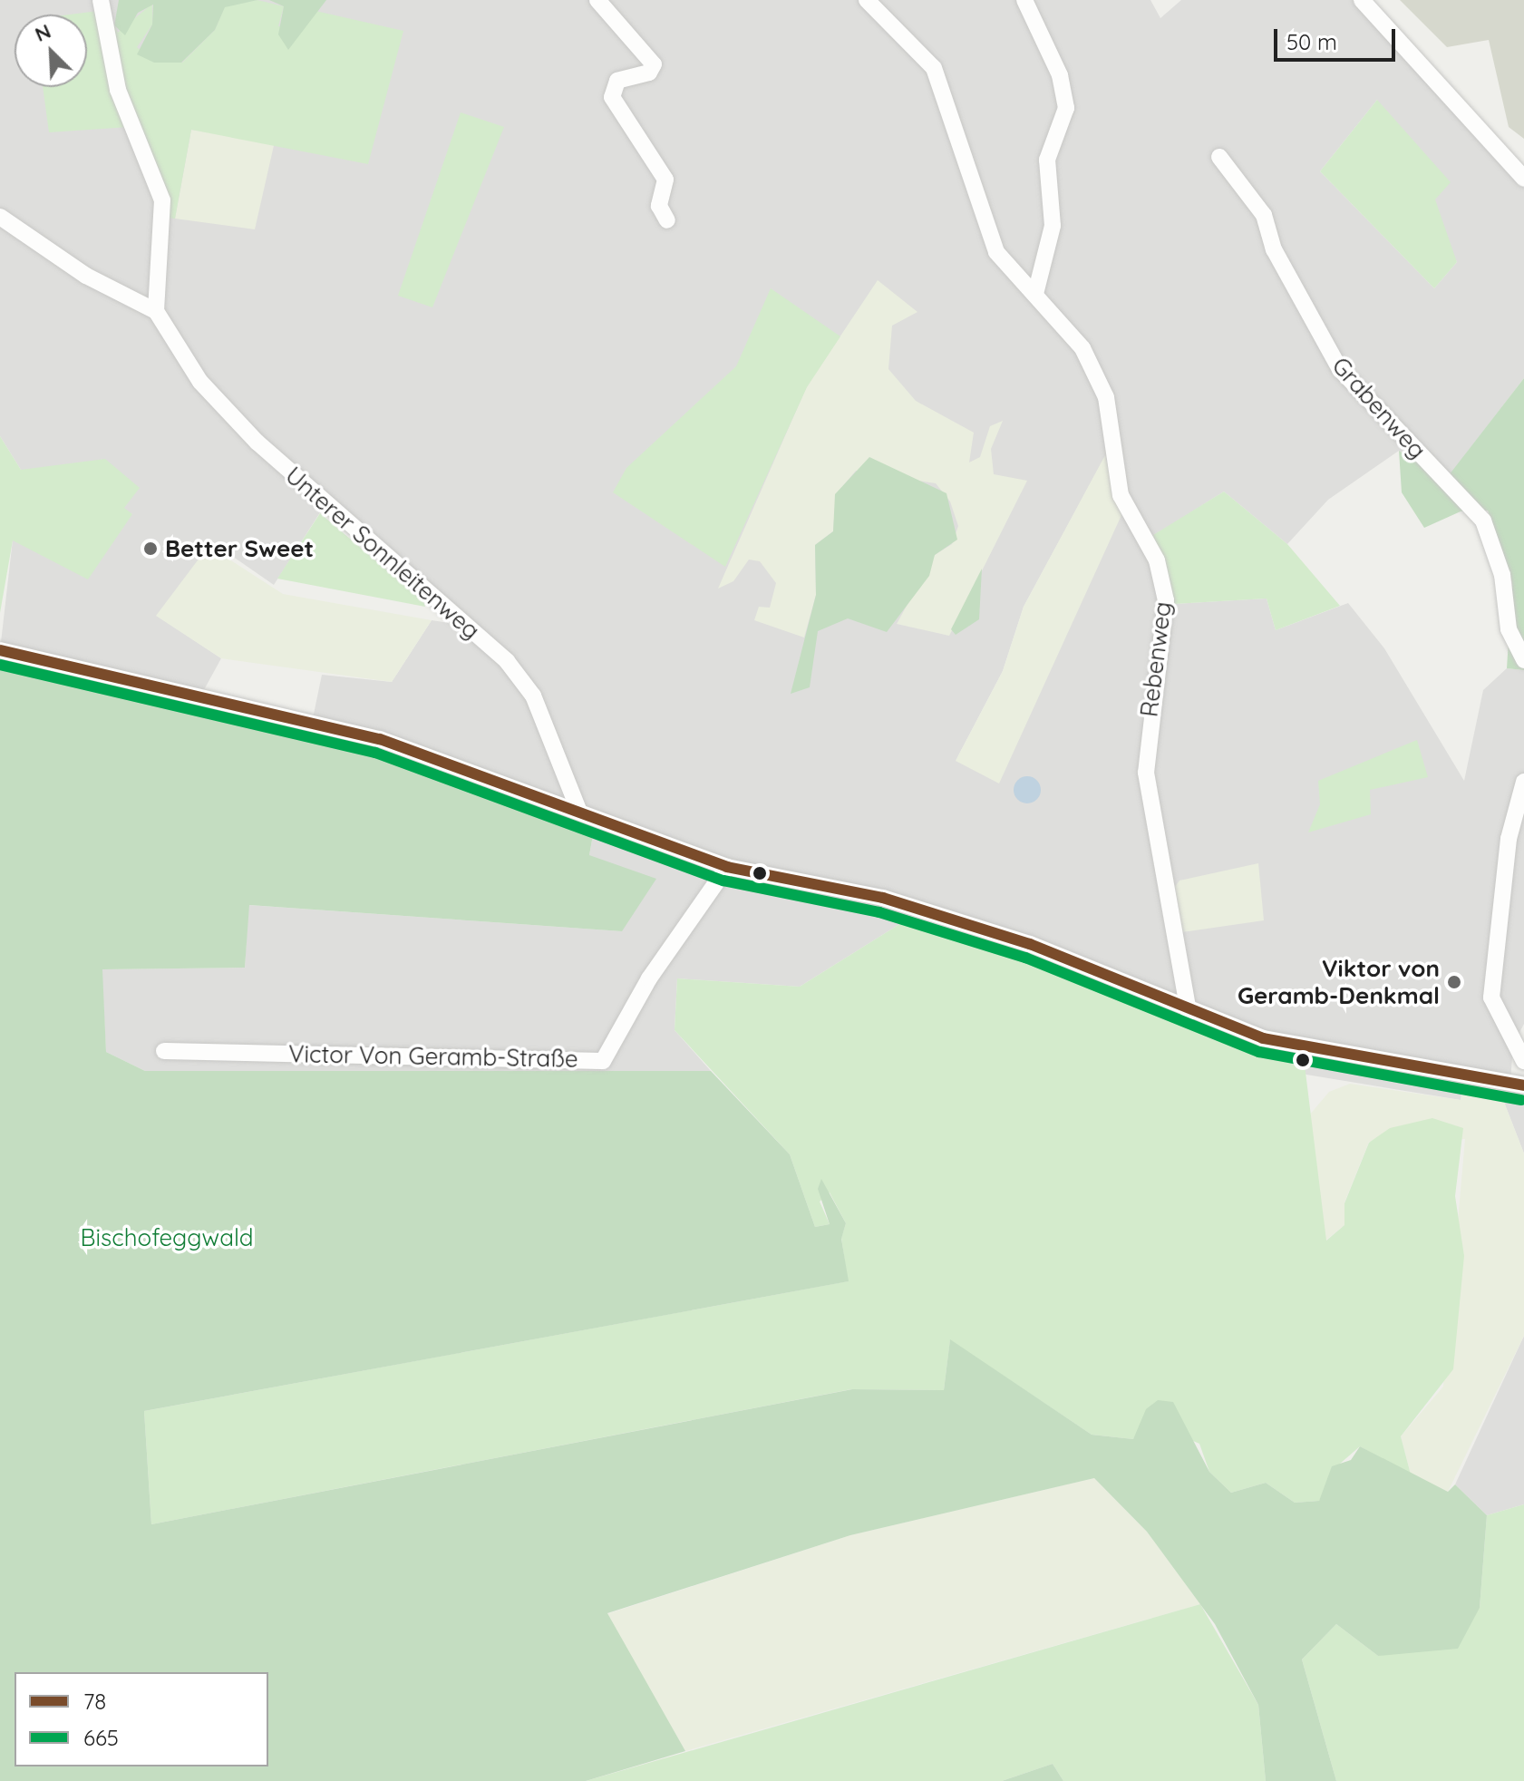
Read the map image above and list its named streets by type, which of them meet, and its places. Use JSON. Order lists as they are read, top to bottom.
{
  "streets": {
    "street": [
      "Grabenweg",
      "Unterer Sonnleitenweg",
      "Rebenweg",
      "Victor Von Geramb-Straße"
    ]
  },
  "parks": ["Bischofeggwald"],
  "places": ["Better Sweet", "Viktor von Geramb-Denkmal"],
  "lines": ["transit line 78", "transit line 665"],
  "legend": ["78", "665"],
  "scale_bar": "50 m",
  "north": "top left"
}
